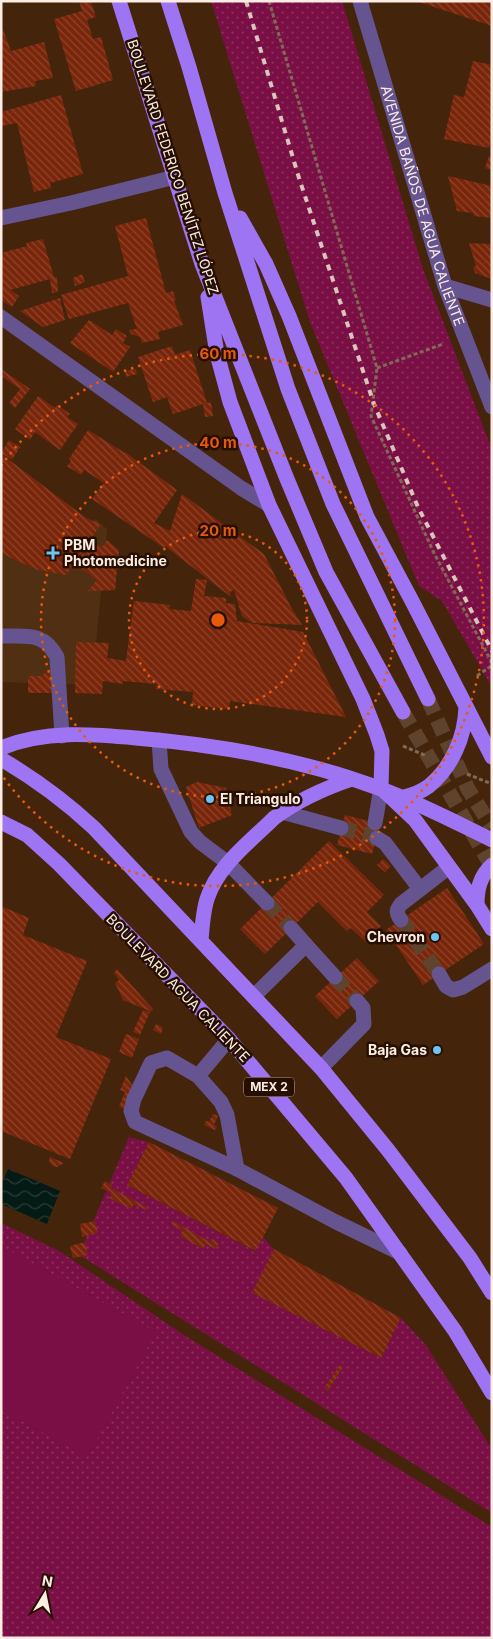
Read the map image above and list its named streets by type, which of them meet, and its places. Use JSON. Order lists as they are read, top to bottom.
{
  "streets": {
    "main road": ["BOULEVARD FEDERICO BENÍTEZ LÓPEZ", "BOULEVARD AGUA CALIENTE", "MEX 2"],
    "street": ["AVENIDA BAÑOS DE AGUA CALIENTE"]
  },
  "places": {
    "health": ["PBM Photomedicine"],
    "other": ["El Triangulo", "Chevron", "Baja Gas"]
  },
  "north": "top",
  "rings": ["60 m", "40 m", "20 m"]
}
